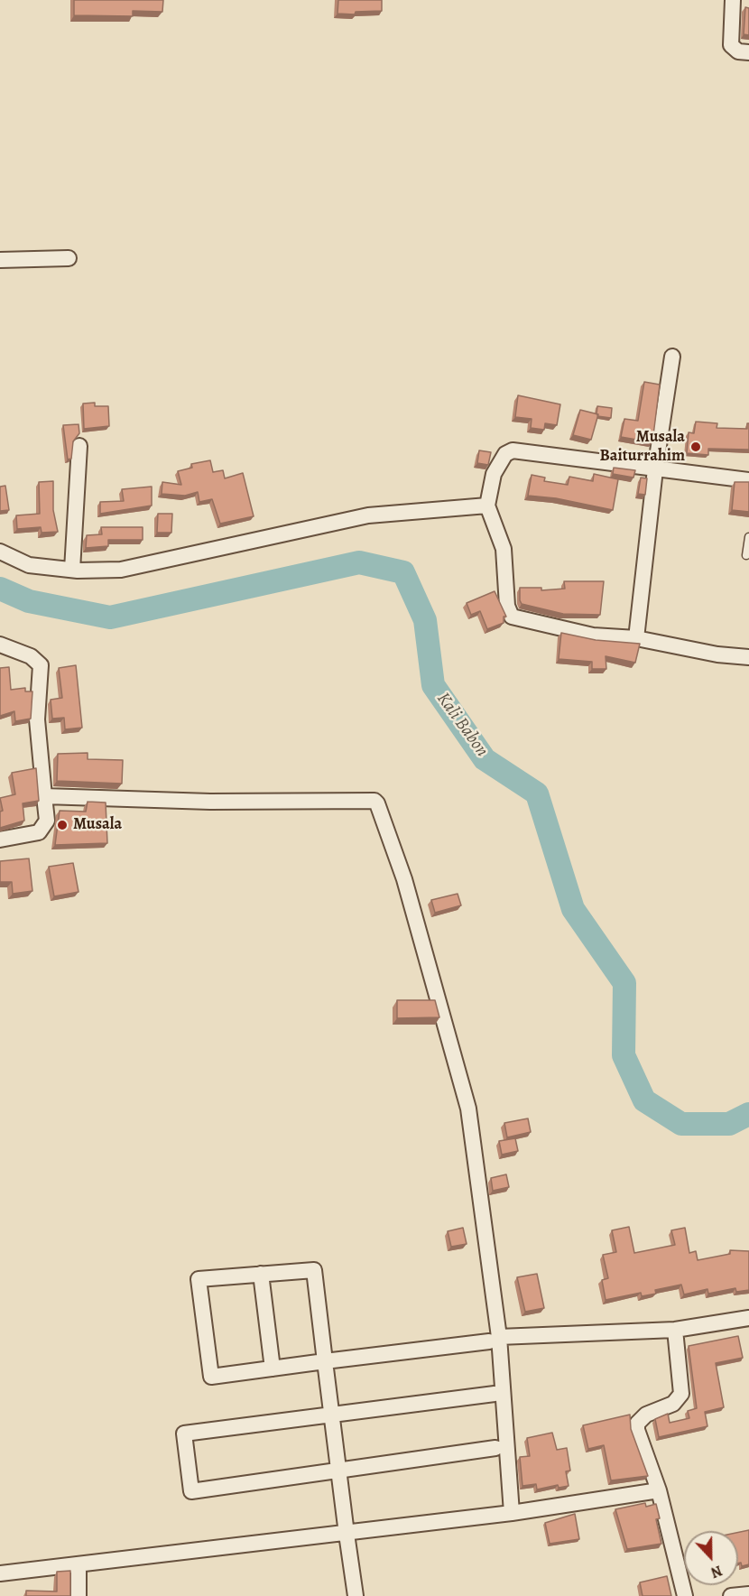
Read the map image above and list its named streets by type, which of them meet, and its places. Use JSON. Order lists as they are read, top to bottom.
{
  "water": ["Kali Babon"],
  "places": ["Musala Baiturrahim", "Musala"],
  "north": "bottom"
}
